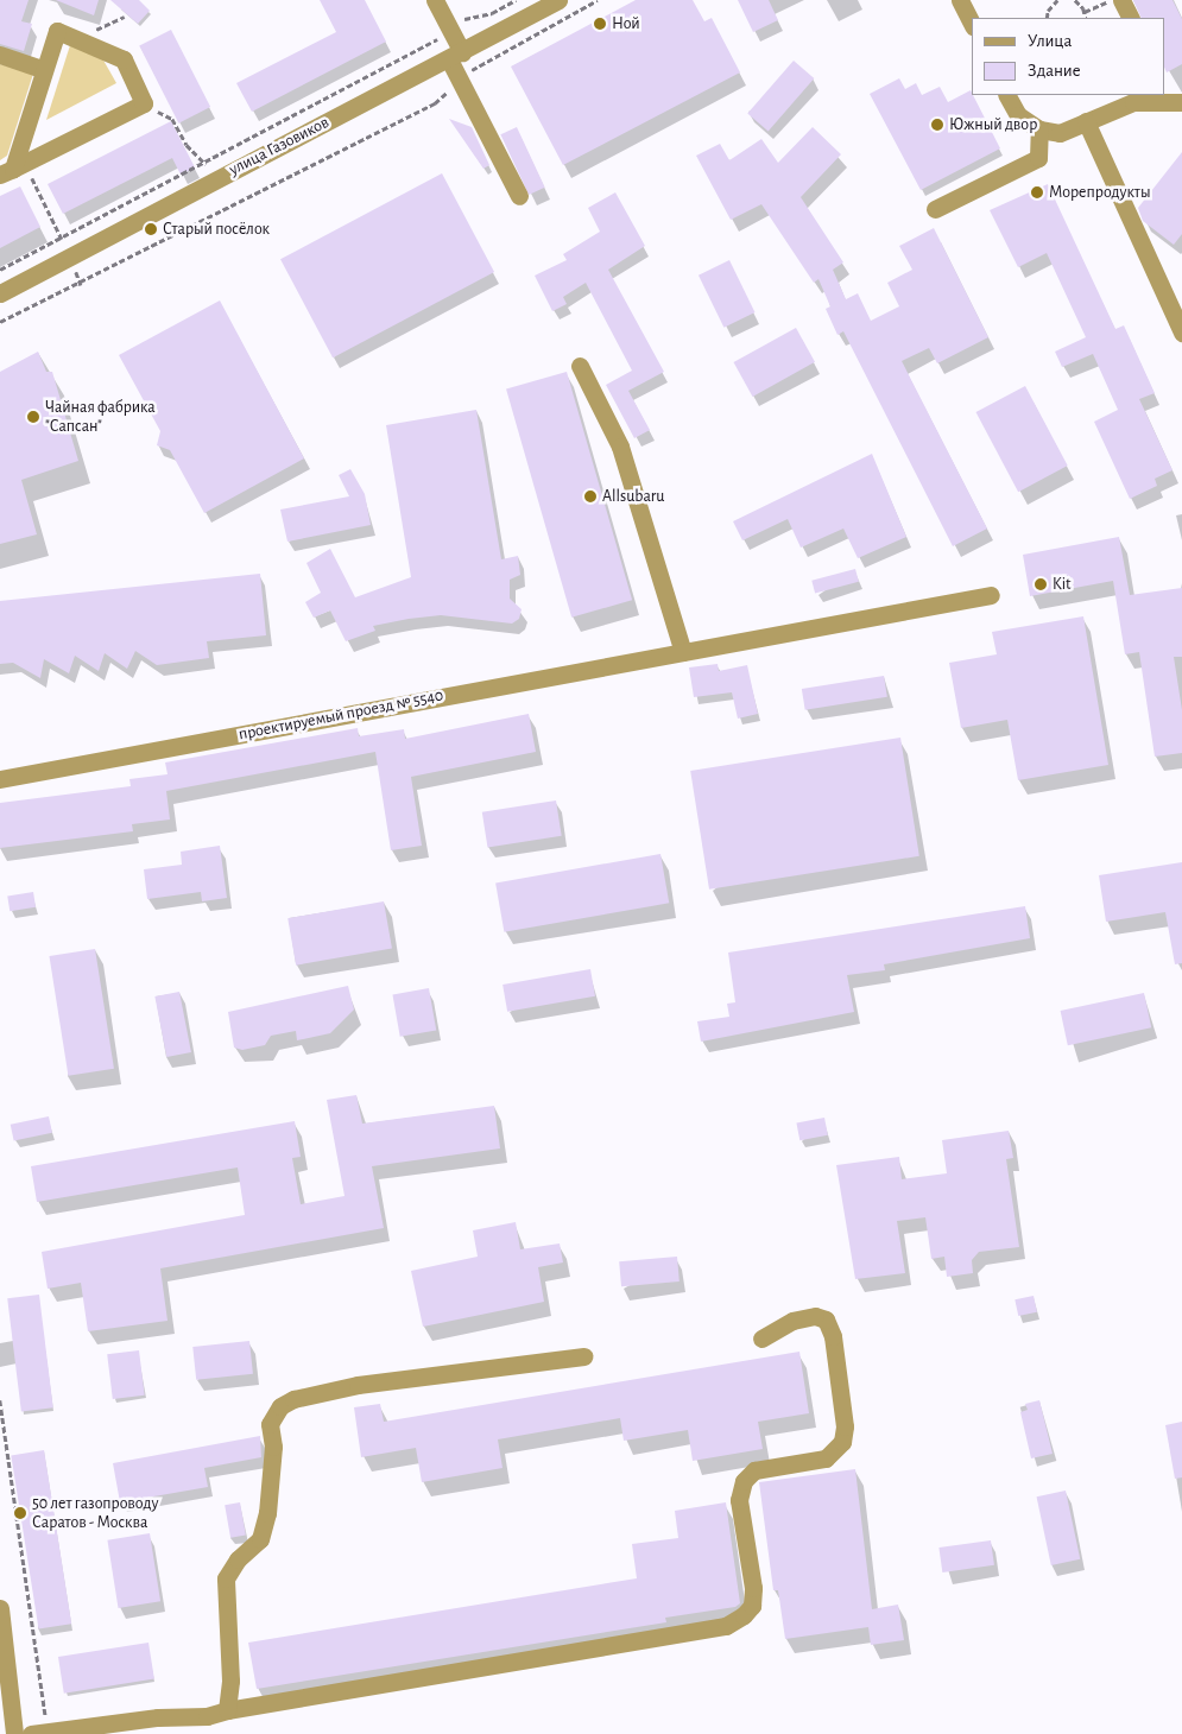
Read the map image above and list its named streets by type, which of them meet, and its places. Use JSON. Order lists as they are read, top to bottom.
{
  "streets": {
    "street": ["улица Газовиков", "проектируемый проезд № 5540"]
  },
  "places": [
    "Ной",
    "Южный двор",
    "Морепродукты",
    "Старый посёлок",
    "Чайная фабрика \"Сапсан\"",
    "Allsubaru",
    "Kit",
    "50 лет газопроводу Саратов - Москва"
  ],
  "legend": ["Улица", "Здание"]
}
